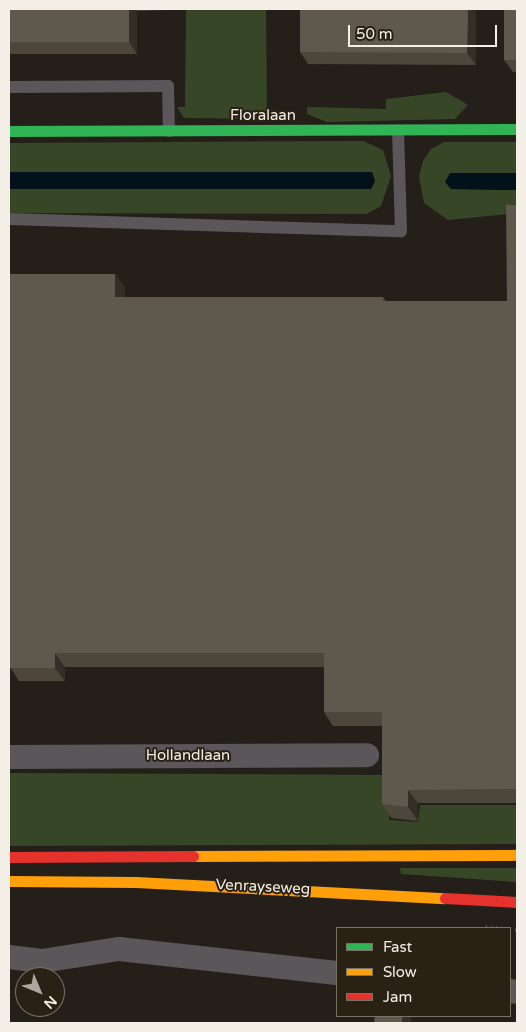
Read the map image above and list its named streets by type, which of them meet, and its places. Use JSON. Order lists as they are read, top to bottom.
{
  "streets": {
    "main road": ["Floralaan", "Venrayseweg"],
    "street": ["Hollandlaan"]
  },
  "legend": ["Fast", "Slow", "Jam"],
  "scale_bar": "50 m",
  "north": "bottom right"
}
